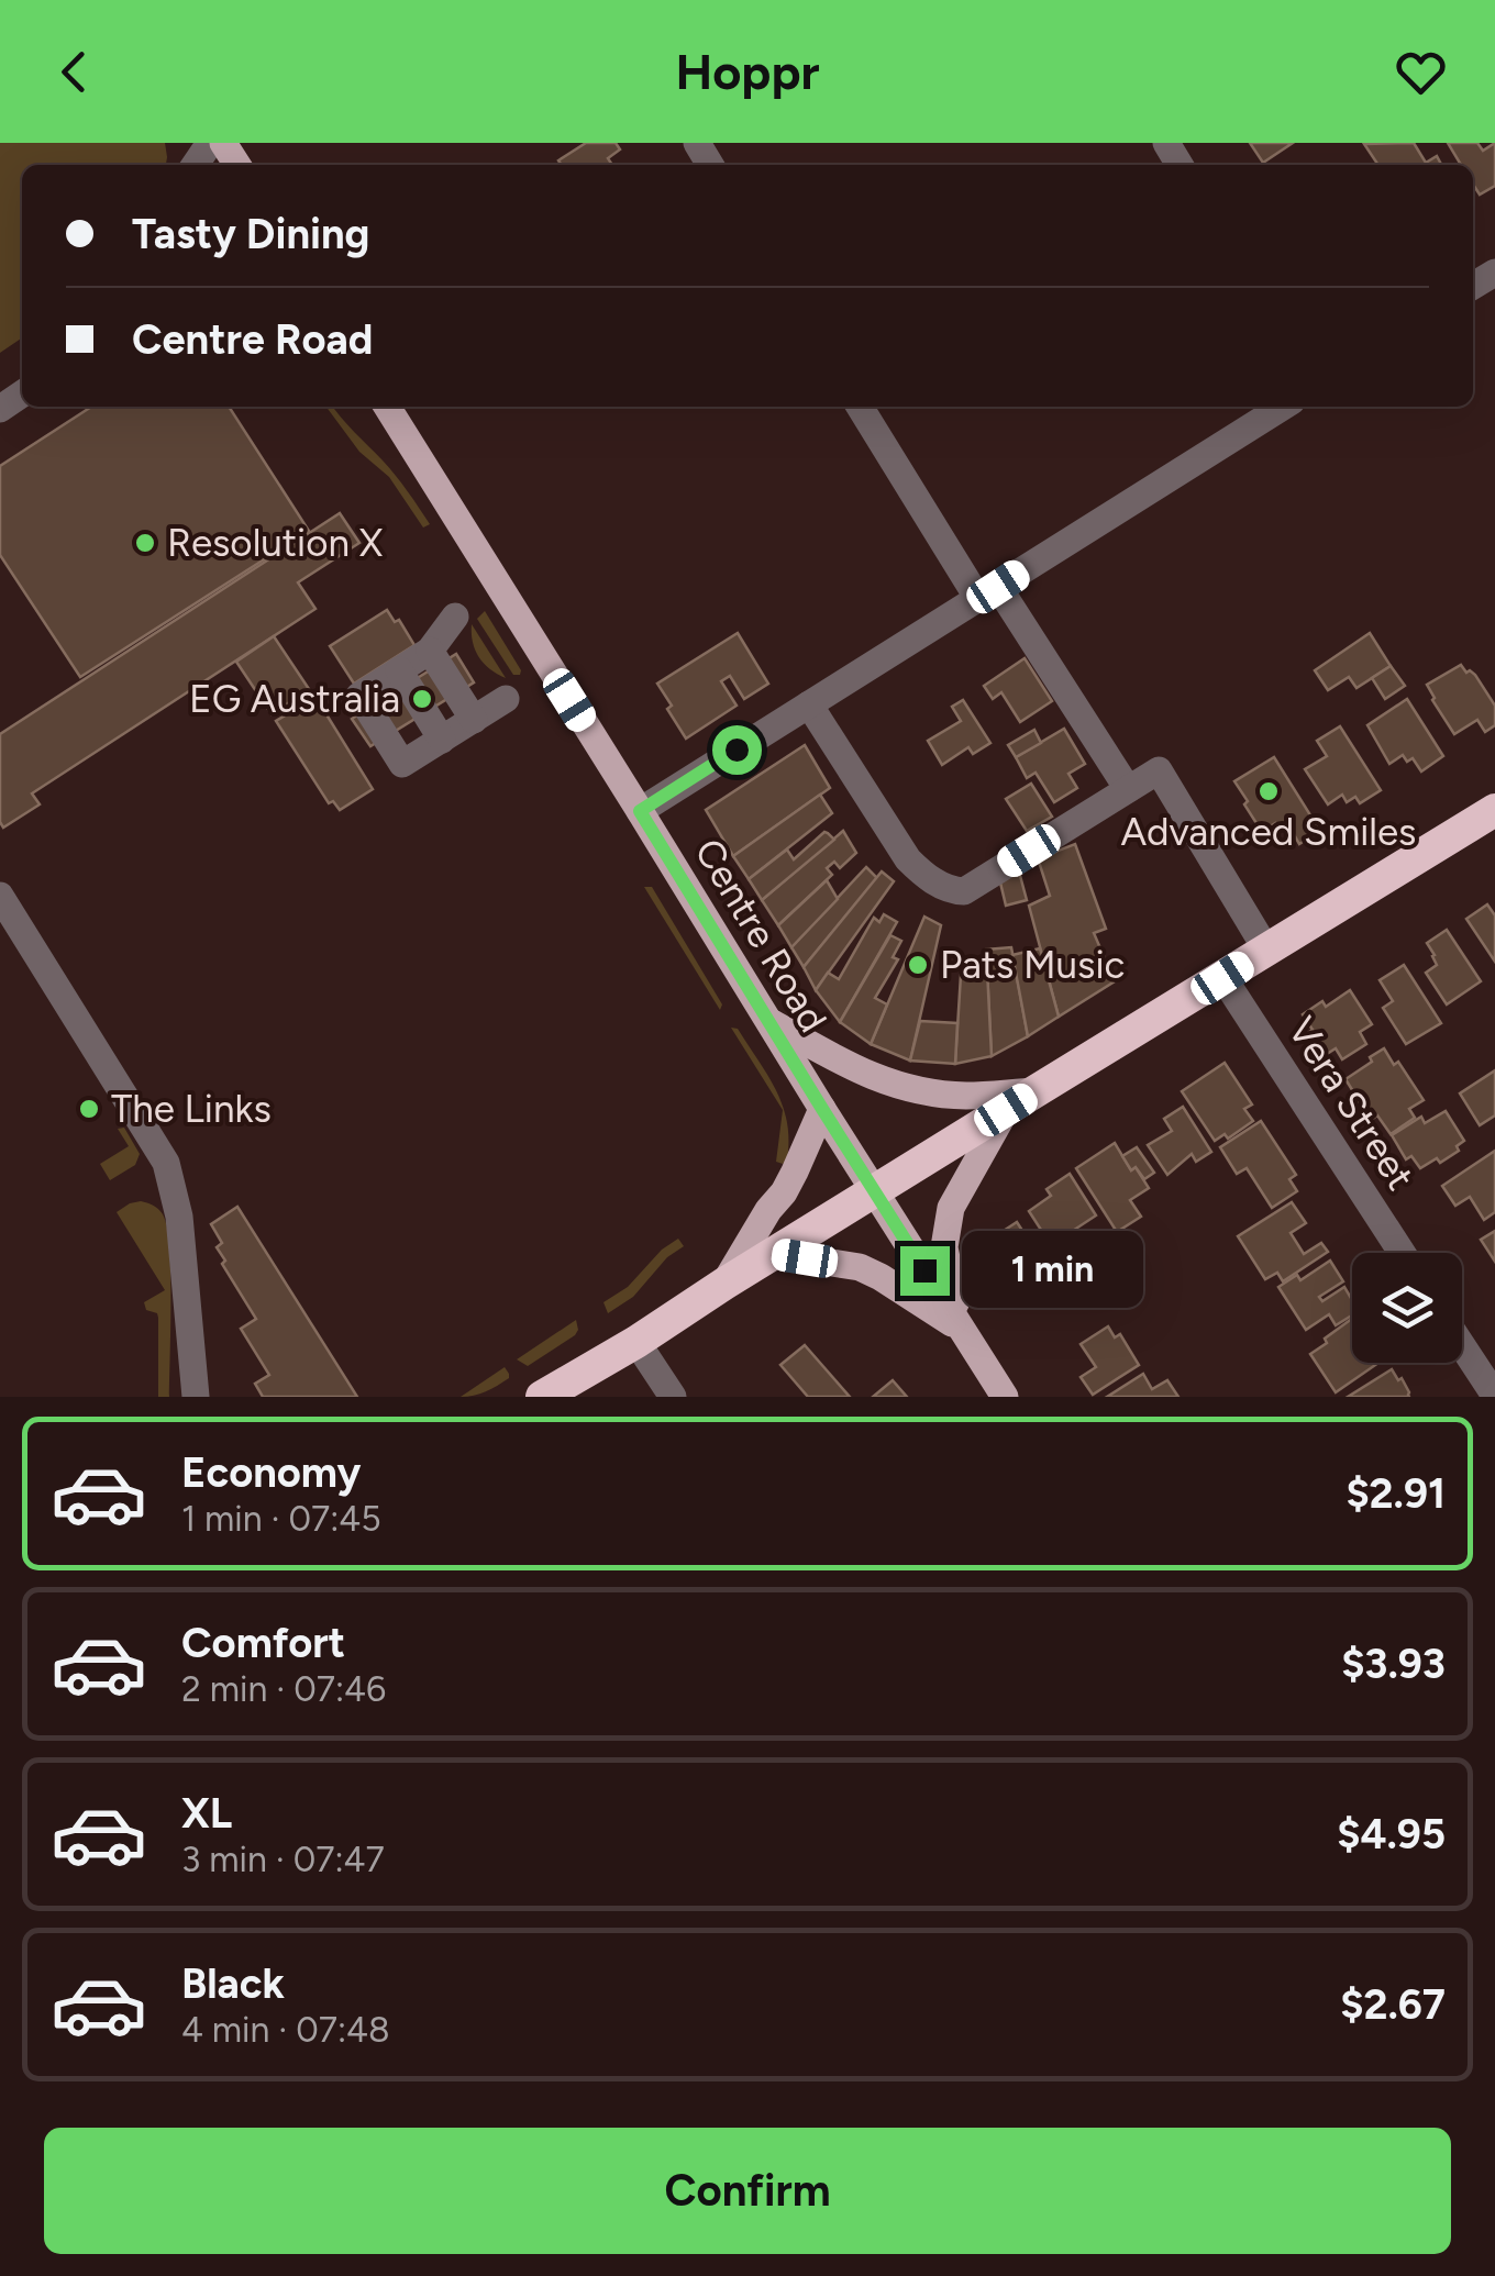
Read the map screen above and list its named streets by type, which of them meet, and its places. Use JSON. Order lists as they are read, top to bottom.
{
  "streets": {
    "main road": ["Centre Road"],
    "street": ["Vera Street"]
  },
  "places": [
    "Resolution X",
    "EG Australia",
    "Advanced Smiles",
    "Pats Music",
    "The Links"
  ],
  "page": {
    "header": "Hoppr",
    "banner": ["Tasty Dining", "Centre Road"],
    "bubble": "1 min",
    "list": [
      {
        "name": "Economy",
        "note": "1 min · 07:45",
        "value": "$2.91"
      },
      {
        "name": "Comfort",
        "note": "2 min · 07:46",
        "value": "$3.93"
      },
      {
        "name": "XL",
        "note": "3 min · 07:47",
        "value": "$4.95"
      },
      {
        "name": "Black",
        "note": "4 min · 07:48",
        "value": "$2.67"
      }
    ],
    "buttons": "Confirm"
  }
}
